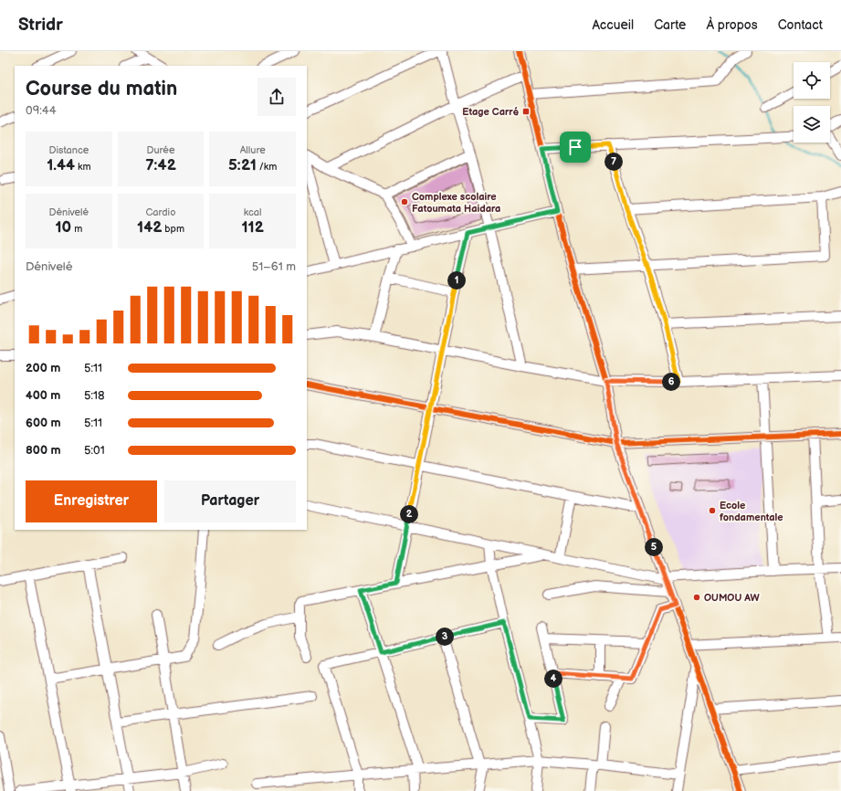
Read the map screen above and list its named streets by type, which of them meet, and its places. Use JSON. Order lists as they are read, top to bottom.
{
  "places": {
    "transit": ["Etage Carré"],
    "other": ["Complexe scolaire Fatoumata Haidara", "Ecole fondamentale", "OUMOU AW"]
  },
  "page": {
    "header": "Stridr",
    "nav": [
      "Accueil",
      "Carte",
      "À propos",
      "Contact"
    ],
    "heading": ["Course du matin", "09:44"],
    "stats": [
      ["Distance", "1.44 km"],
      ["Durée", "7:42"],
      ["Allure", "5:21 /km"],
      ["Dénivelé", "10 m"],
      ["Cardio", "142 bpm"],
      ["kcal", "112"]
    ],
    "pins": [
      "7",
      "1",
      "6",
      "2",
      "5",
      "3",
      "4"
    ],
    "chart": ["Dénivelé", "51–61 m"],
    "list": [
      {
        "name": "200 m",
        "note": "5:11"
      },
      {
        "name": "400 m",
        "note": "5:18"
      },
      {
        "name": "600 m",
        "note": "5:11"
      },
      {
        "name": "800 m",
        "note": "5:01"
      }
    ],
    "buttons": ["Enregistrer", "Partager"]
  }
}
